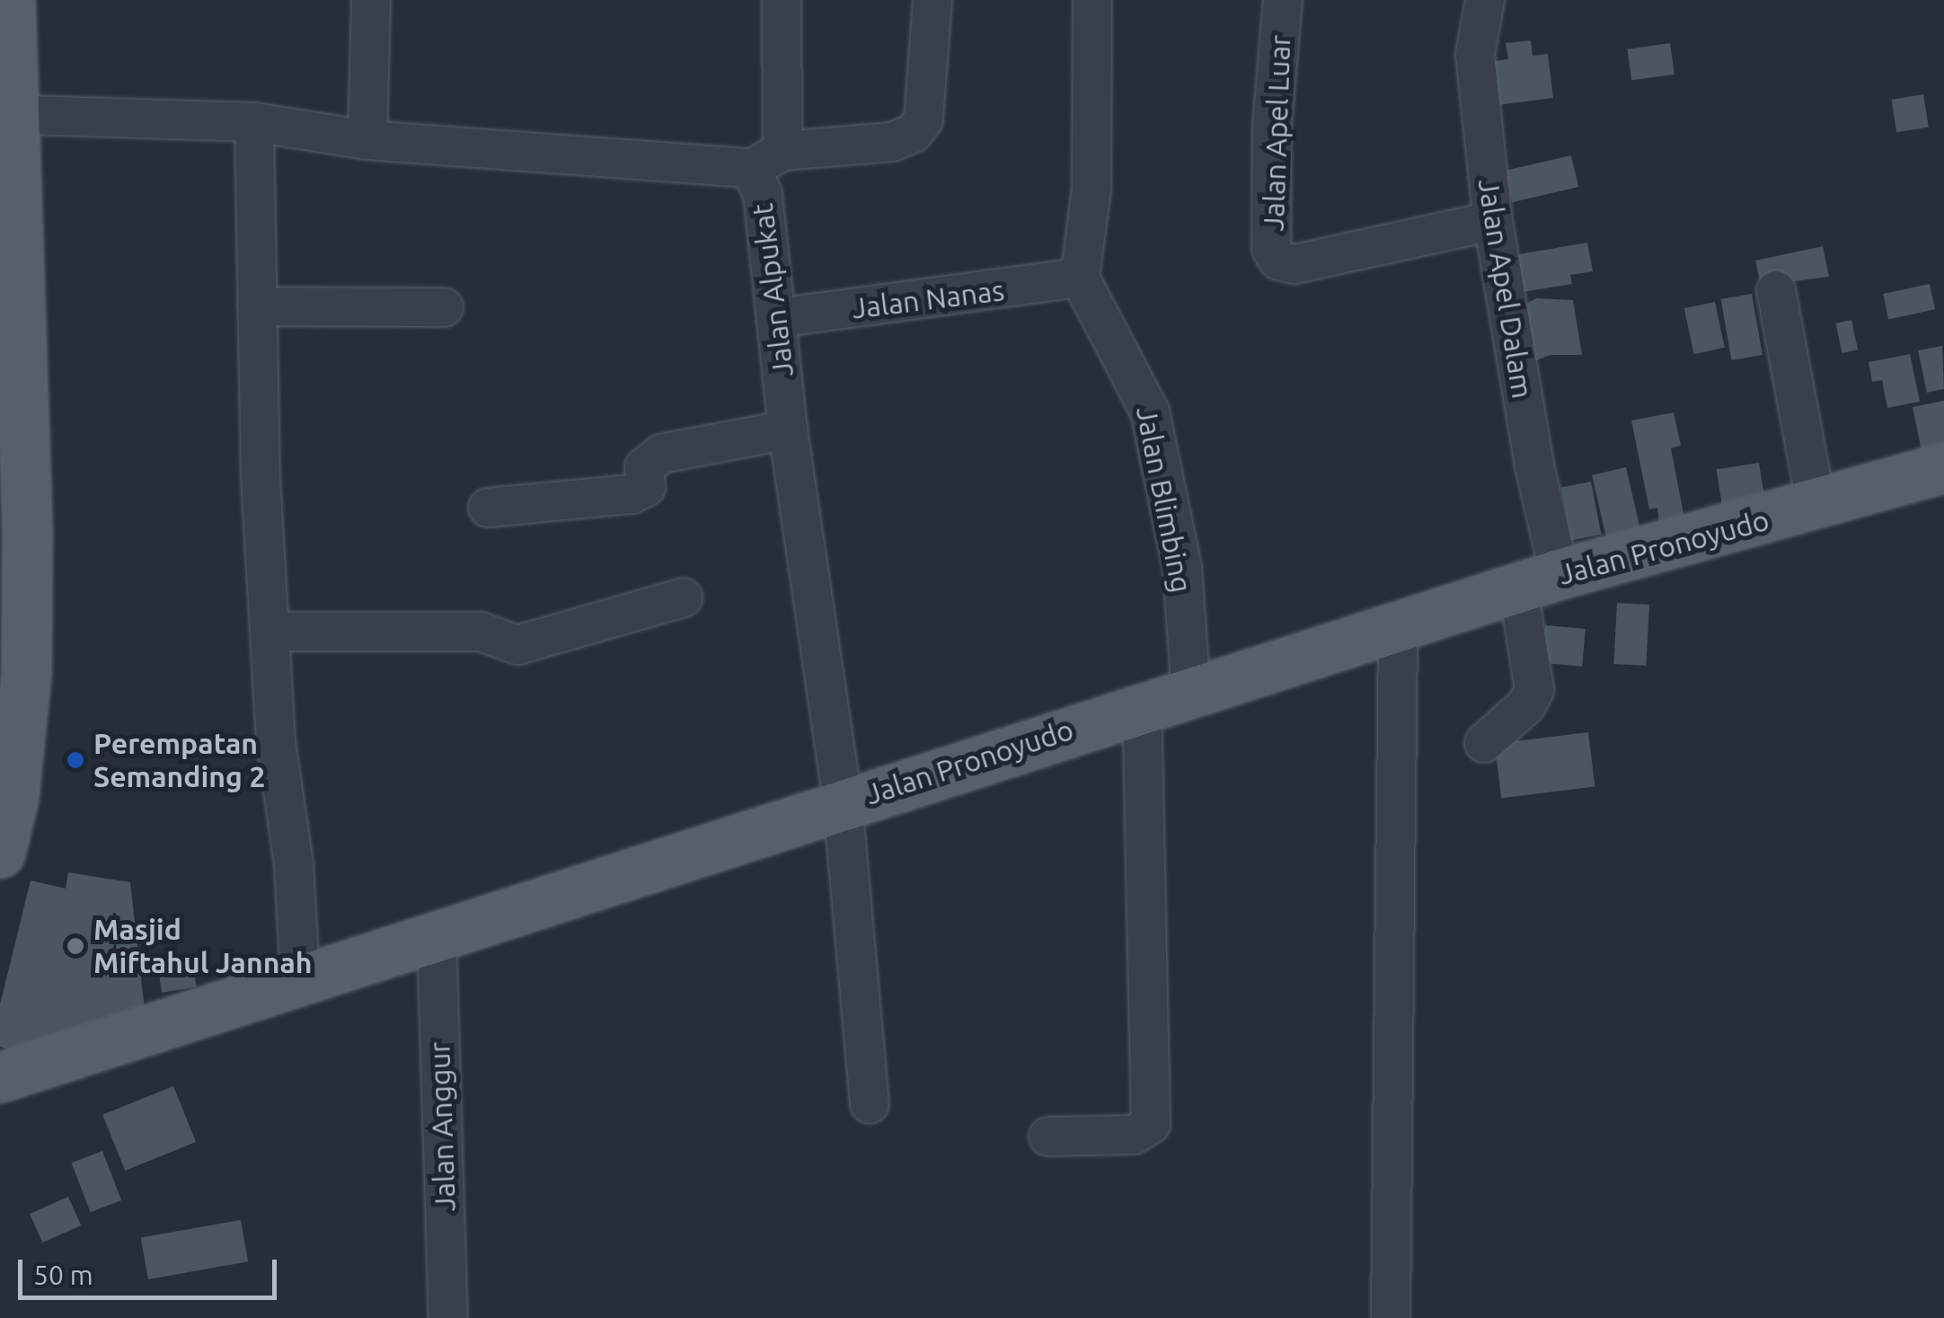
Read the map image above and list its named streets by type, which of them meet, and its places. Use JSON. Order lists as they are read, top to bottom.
{
  "streets": {
    "main road": ["Jalan Pronoyudo"],
    "street": [
      "Jalan Apel Luar",
      "Jalan Apel Dalam",
      "Jalan Alpukat",
      "Jalan Nanas",
      "Jalan Blimbing",
      "Jalan Anggur"
    ]
  },
  "crossings": [
    ["Jalan Apel Luar", "Jalan Apel Dalam"],
    ["Jalan Apel Dalam", "Jalan Pronoyudo"],
    ["Jalan Alpukat", "Jalan Nanas"],
    ["Jalan Alpukat", "Jalan Pronoyudo"],
    ["Jalan Nanas", "Jalan Blimbing"],
    ["Jalan Blimbing", "Jalan Pronoyudo"],
    ["Jalan Pronoyudo", "Jalan Anggur"]
  ],
  "places": ["Perempatan Semanding 2", "Masjid Miftahul Jannah"],
  "scale_bar": "50 m"
}
